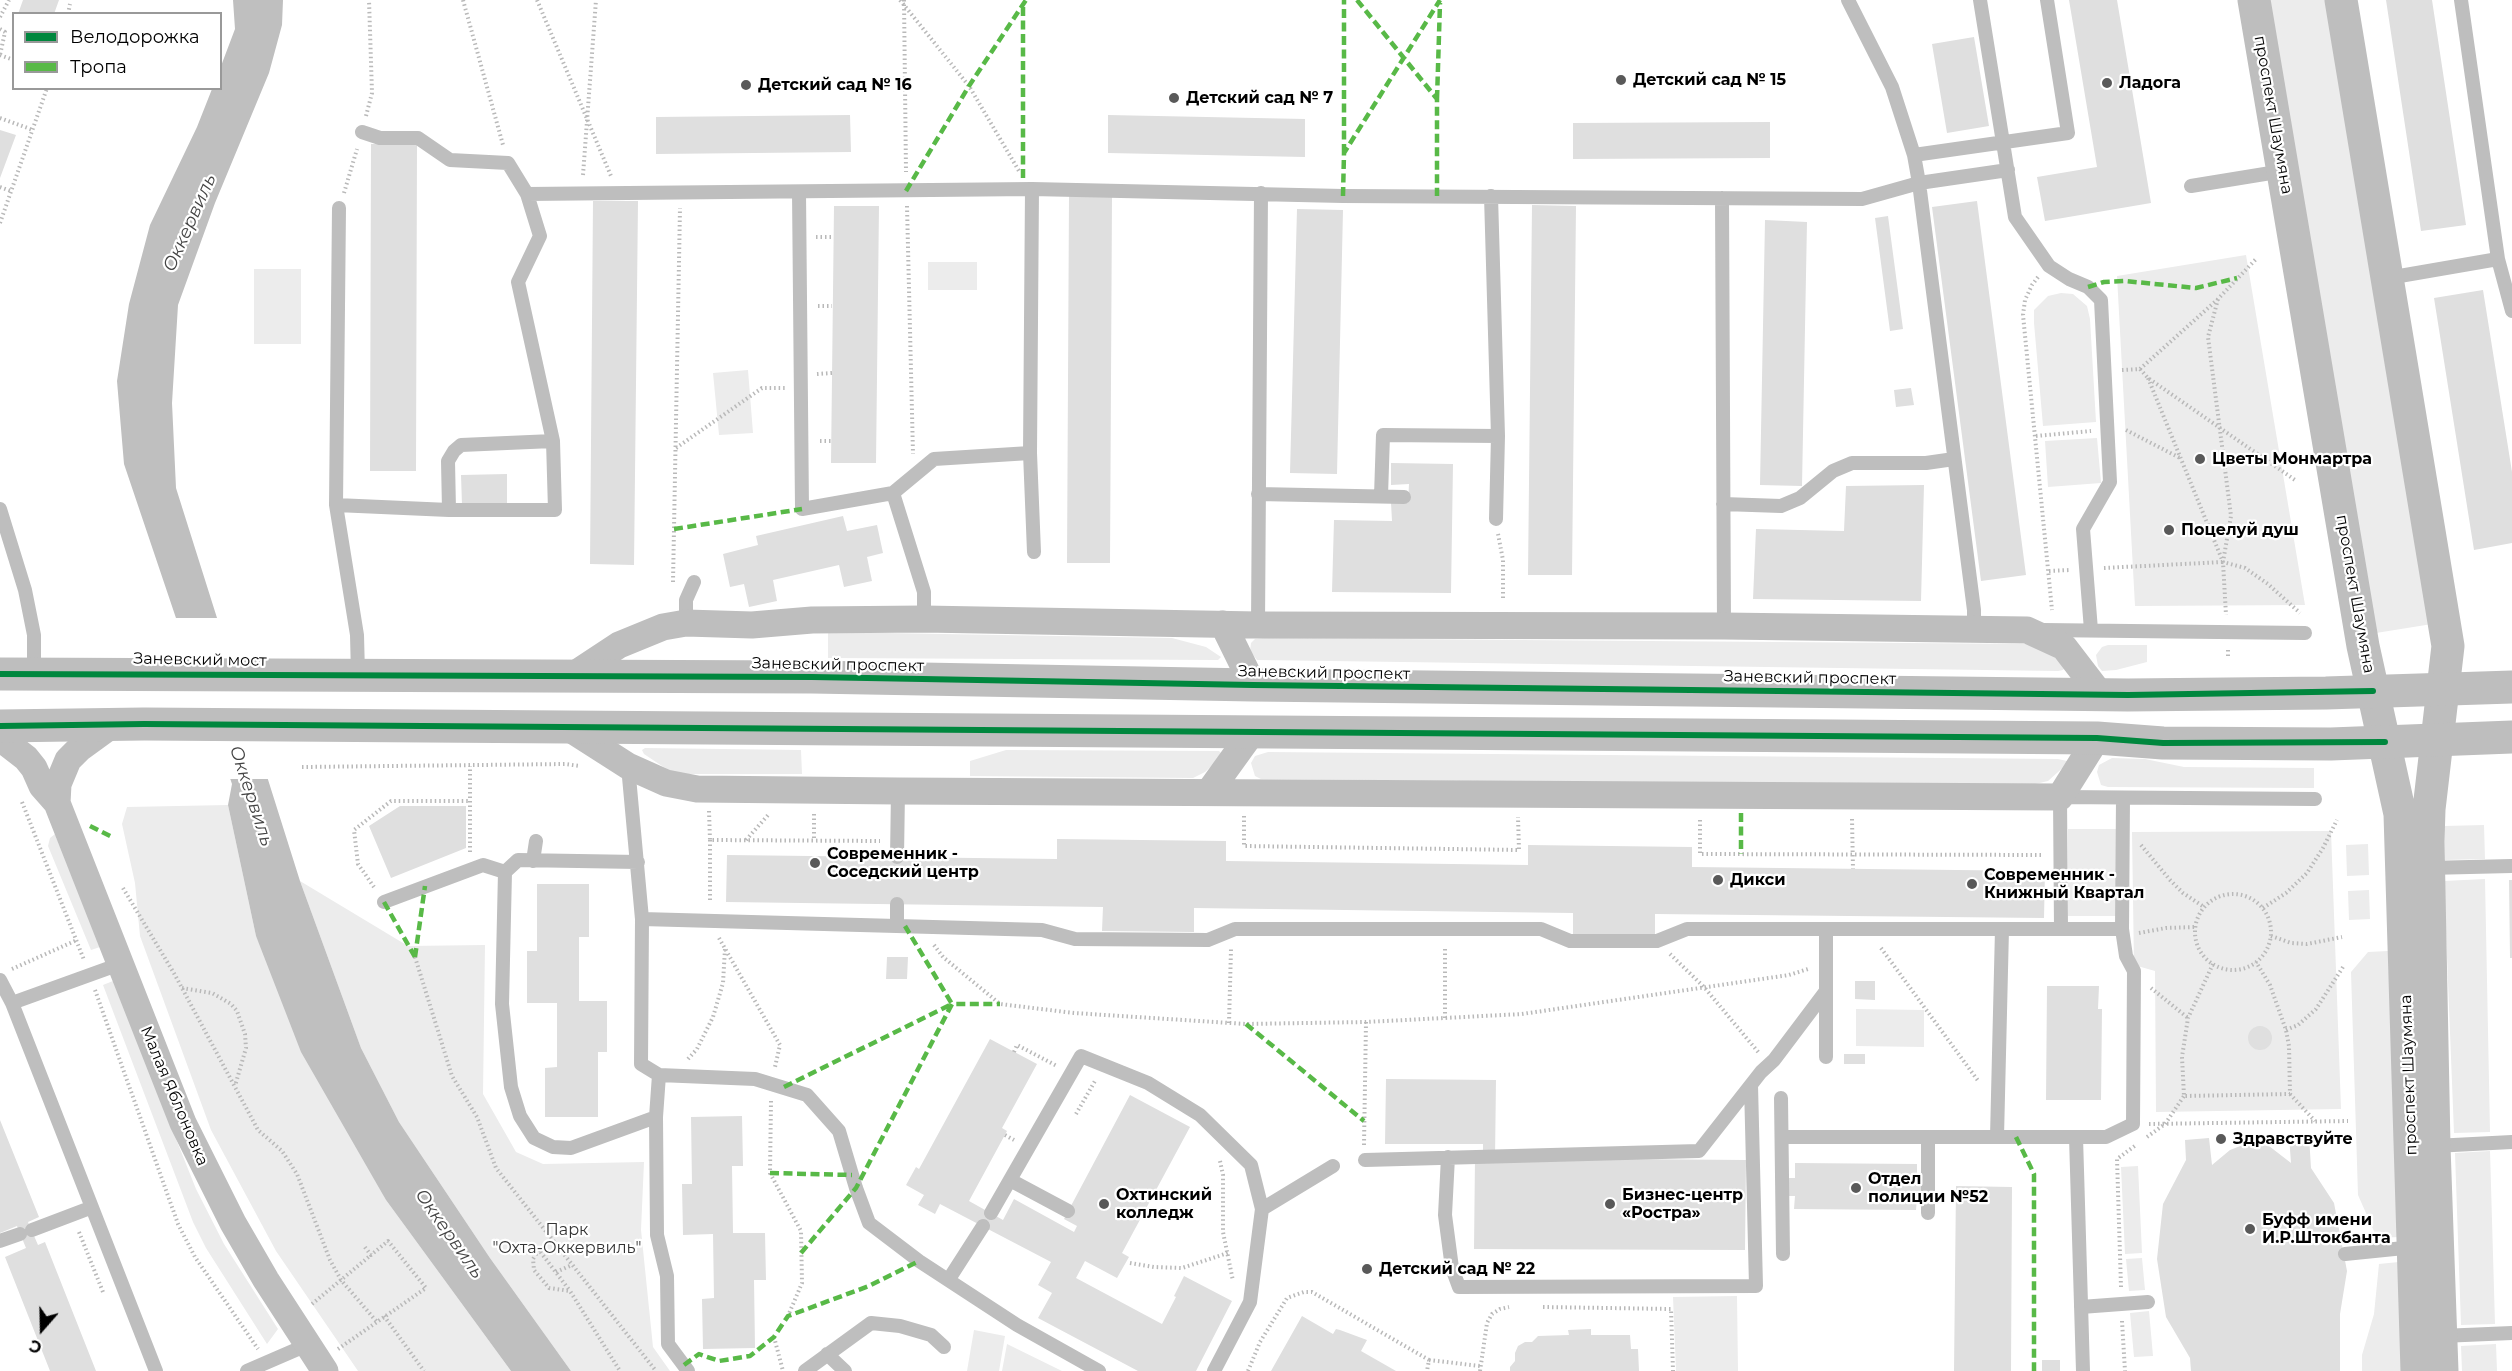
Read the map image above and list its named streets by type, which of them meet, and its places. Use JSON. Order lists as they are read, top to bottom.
{
  "streets": {
    "main road": ["проспект Шаумяна", "Заневский мост", "Заневский проспект"],
    "street": ["Малая Яблоновка"]
  },
  "crossings": [
    ["проспект Шаумяна", "Заневский проспект"],
    ["Заневский мост", "Заневский проспект"]
  ],
  "water": ["Оккервиль"],
  "parks": ["Парк \"Охта-Оккервиль\""],
  "places": [
    "Детский сад № 15",
    "Ладога",
    "Детский сад № 16",
    "Детский сад № 7",
    "Цветы Монмартра",
    "Поцелуй душ",
    "Современник - Соседский центр",
    "Дикси",
    "Современник - Книжный Квартал",
    "Здравствуйте",
    "Отдел полиции №52",
    "Охтинский колледж",
    "Бизнес-центр «Ростра»",
    "Буфф имени И.Р.Штокбанта",
    "Детский сад № 22"
  ],
  "legend": ["Велодорожка", "Тропа"],
  "north": "bottom"
}
